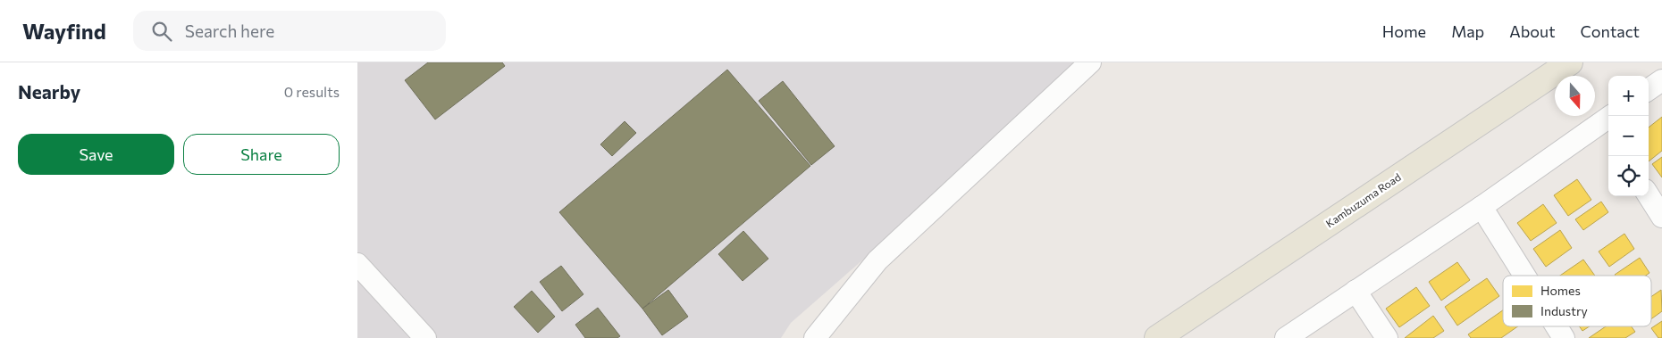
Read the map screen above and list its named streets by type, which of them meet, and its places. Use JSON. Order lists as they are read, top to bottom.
{
  "streets": {
    "main road": ["Kambuzuma Road"]
  },
  "legend": ["Homes", "Industry"],
  "north": "bottom",
  "page": {
    "header": "Wayfind",
    "search": "Search here",
    "nav": [
      "Home",
      "Map",
      "About",
      "Contact"
    ],
    "heading": ["Nearby", "0 results"],
    "map_buttons": ["+", "−"],
    "buttons": ["Save", "Share"]
  }
}
